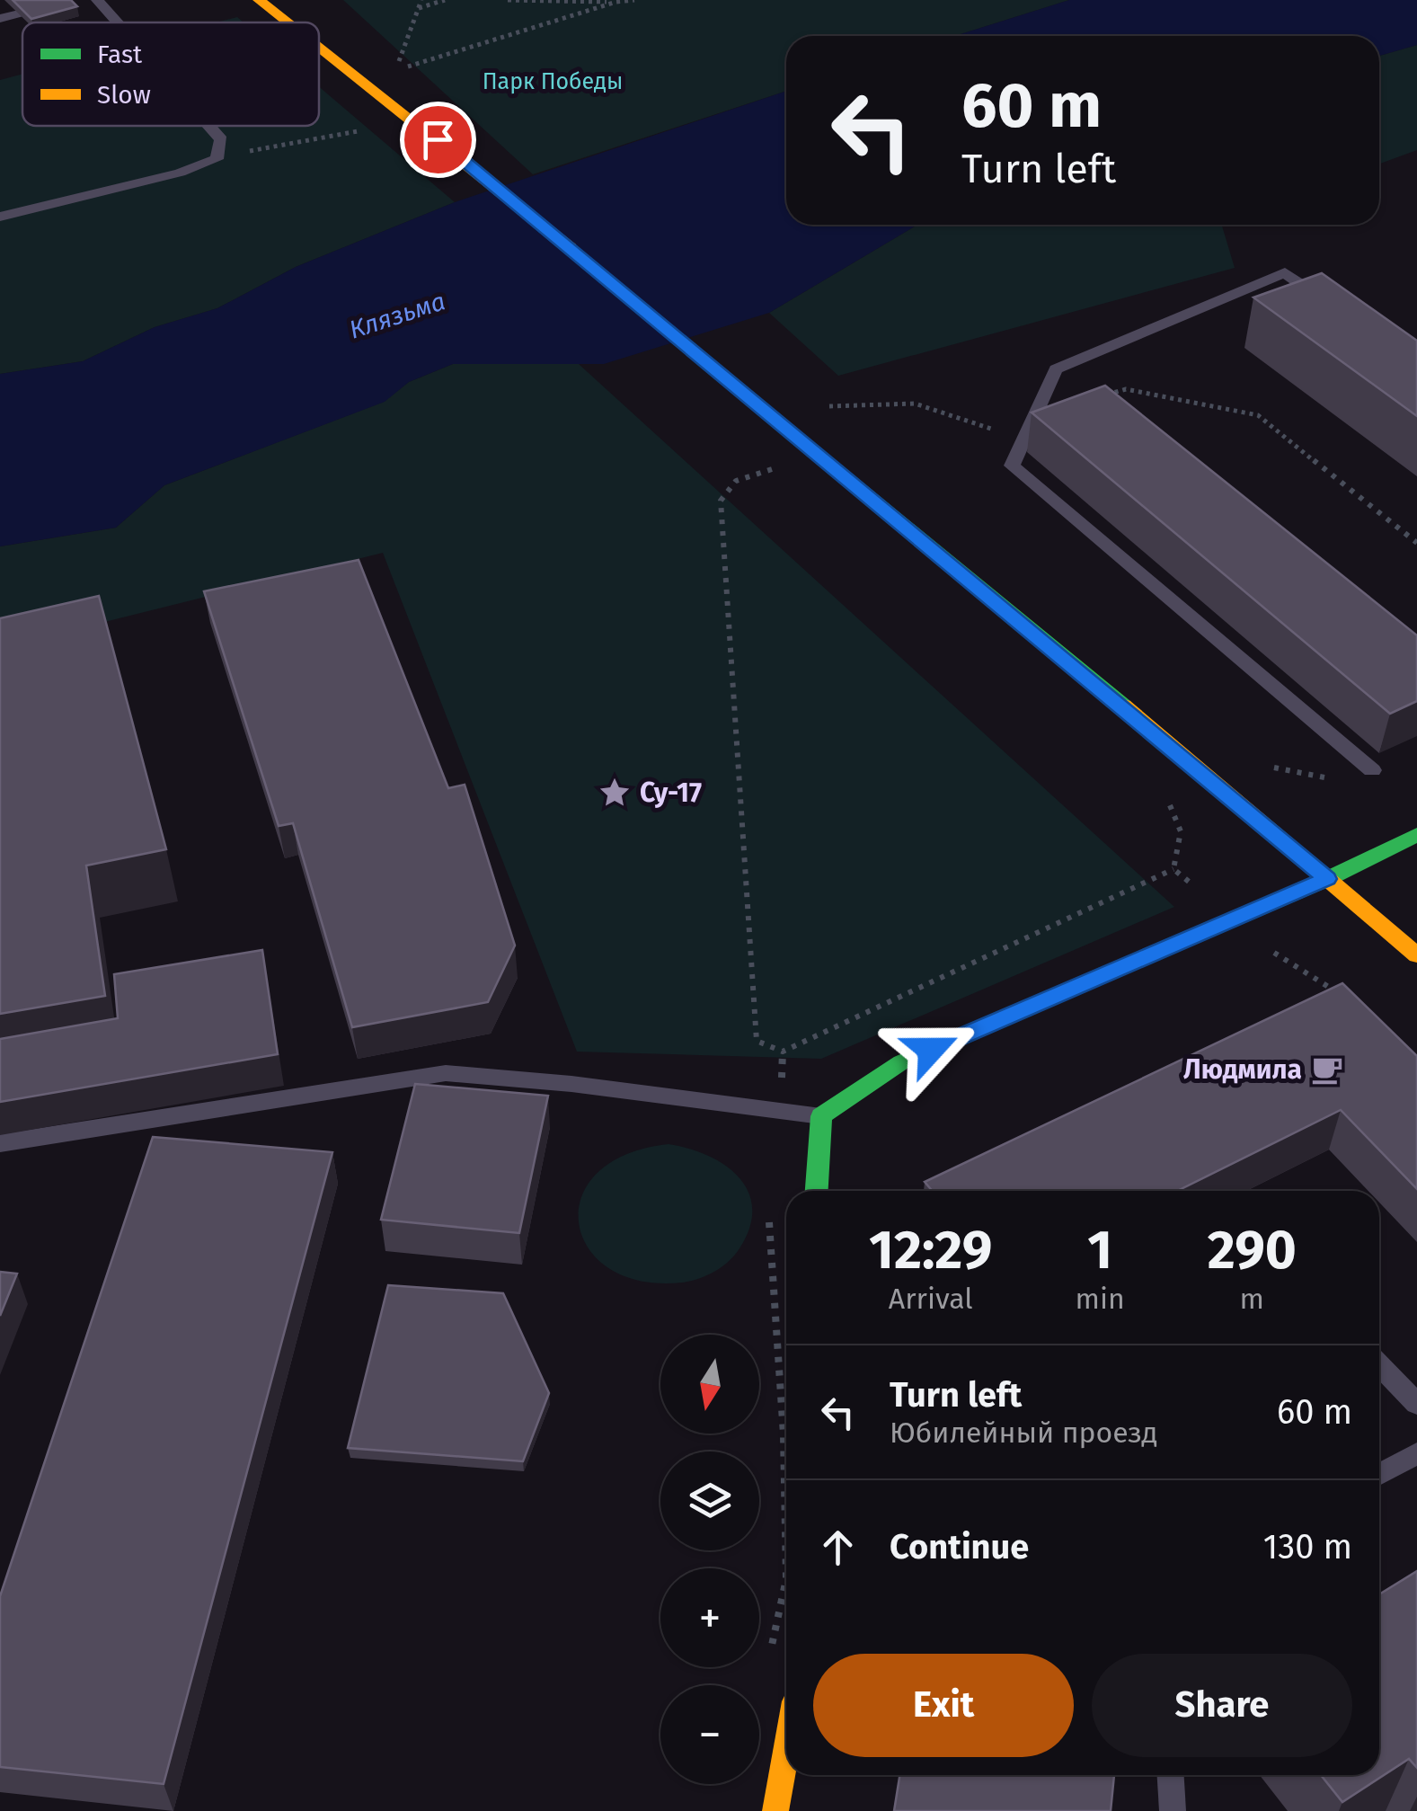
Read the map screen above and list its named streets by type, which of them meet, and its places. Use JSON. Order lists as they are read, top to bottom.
{
  "water": ["Клязьма"],
  "parks": ["Парк Победы"],
  "places": {
    "place": ["Су-17"],
    "cafe": ["Людмила"]
  },
  "legend": ["Fast", "Slow"],
  "north": "bottom",
  "page": {
    "turn": ["60 m", "Turn left"],
    "eta": [
      "12:29",
      "Arrival",
      "1",
      "min",
      "290",
      "m"
    ],
    "map_buttons": ["+", "−"],
    "list": [
      {
        "name": "Turn left",
        "note": "Юбилейный проезд",
        "value": "60 m"
      },
      {
        "name": "Continue",
        "value": "130 m"
      }
    ],
    "buttons": ["Exit", "Share"]
  }
}
